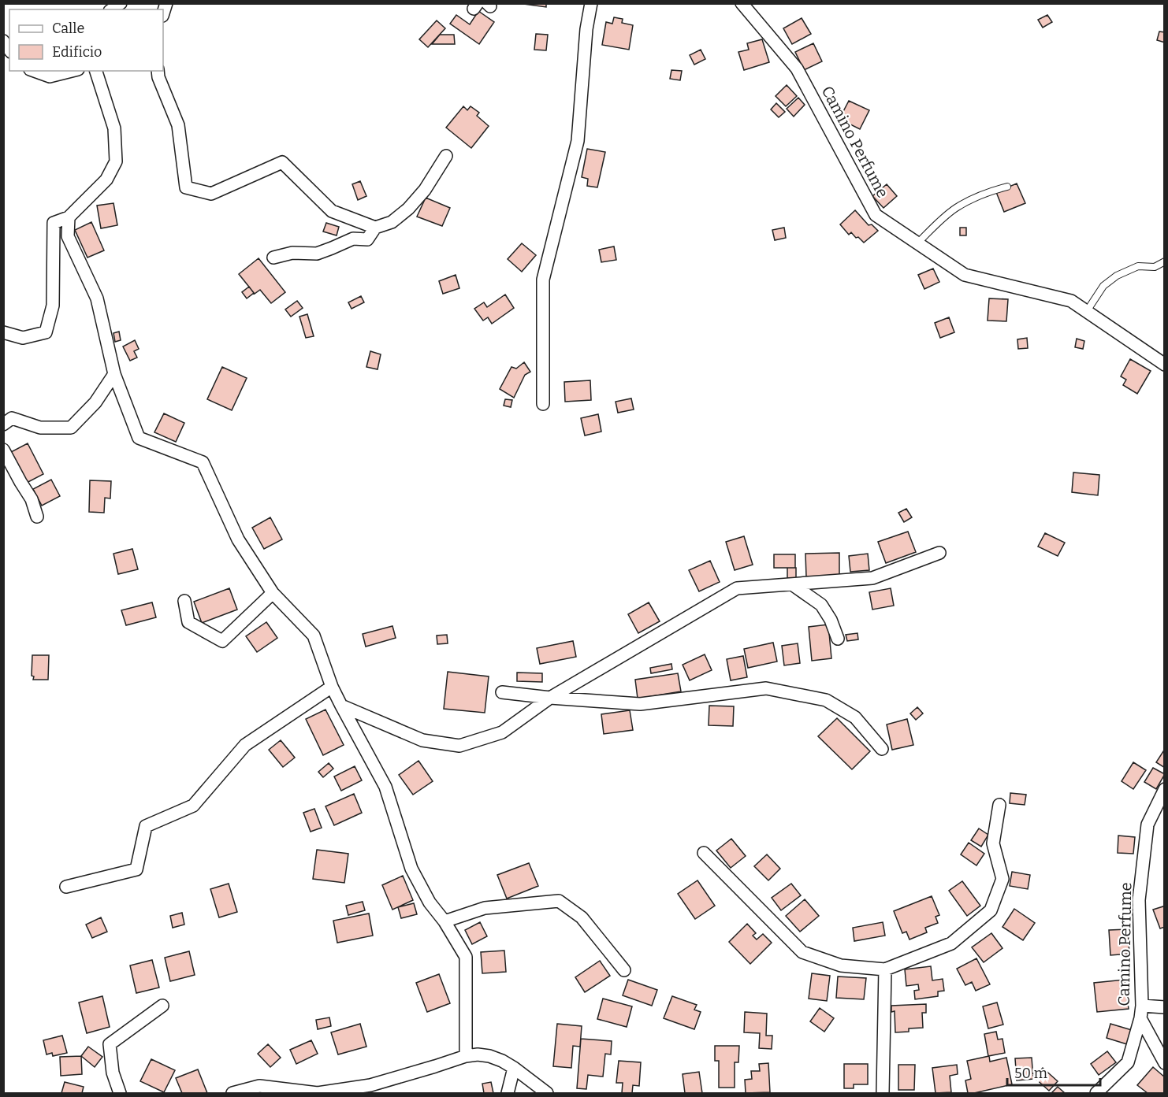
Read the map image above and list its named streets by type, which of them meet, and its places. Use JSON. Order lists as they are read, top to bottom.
{
  "streets": {
    "street": ["Camino Perfume"]
  },
  "legend": ["Calle", "Edificio"],
  "scale_bar": "50 m"
}
